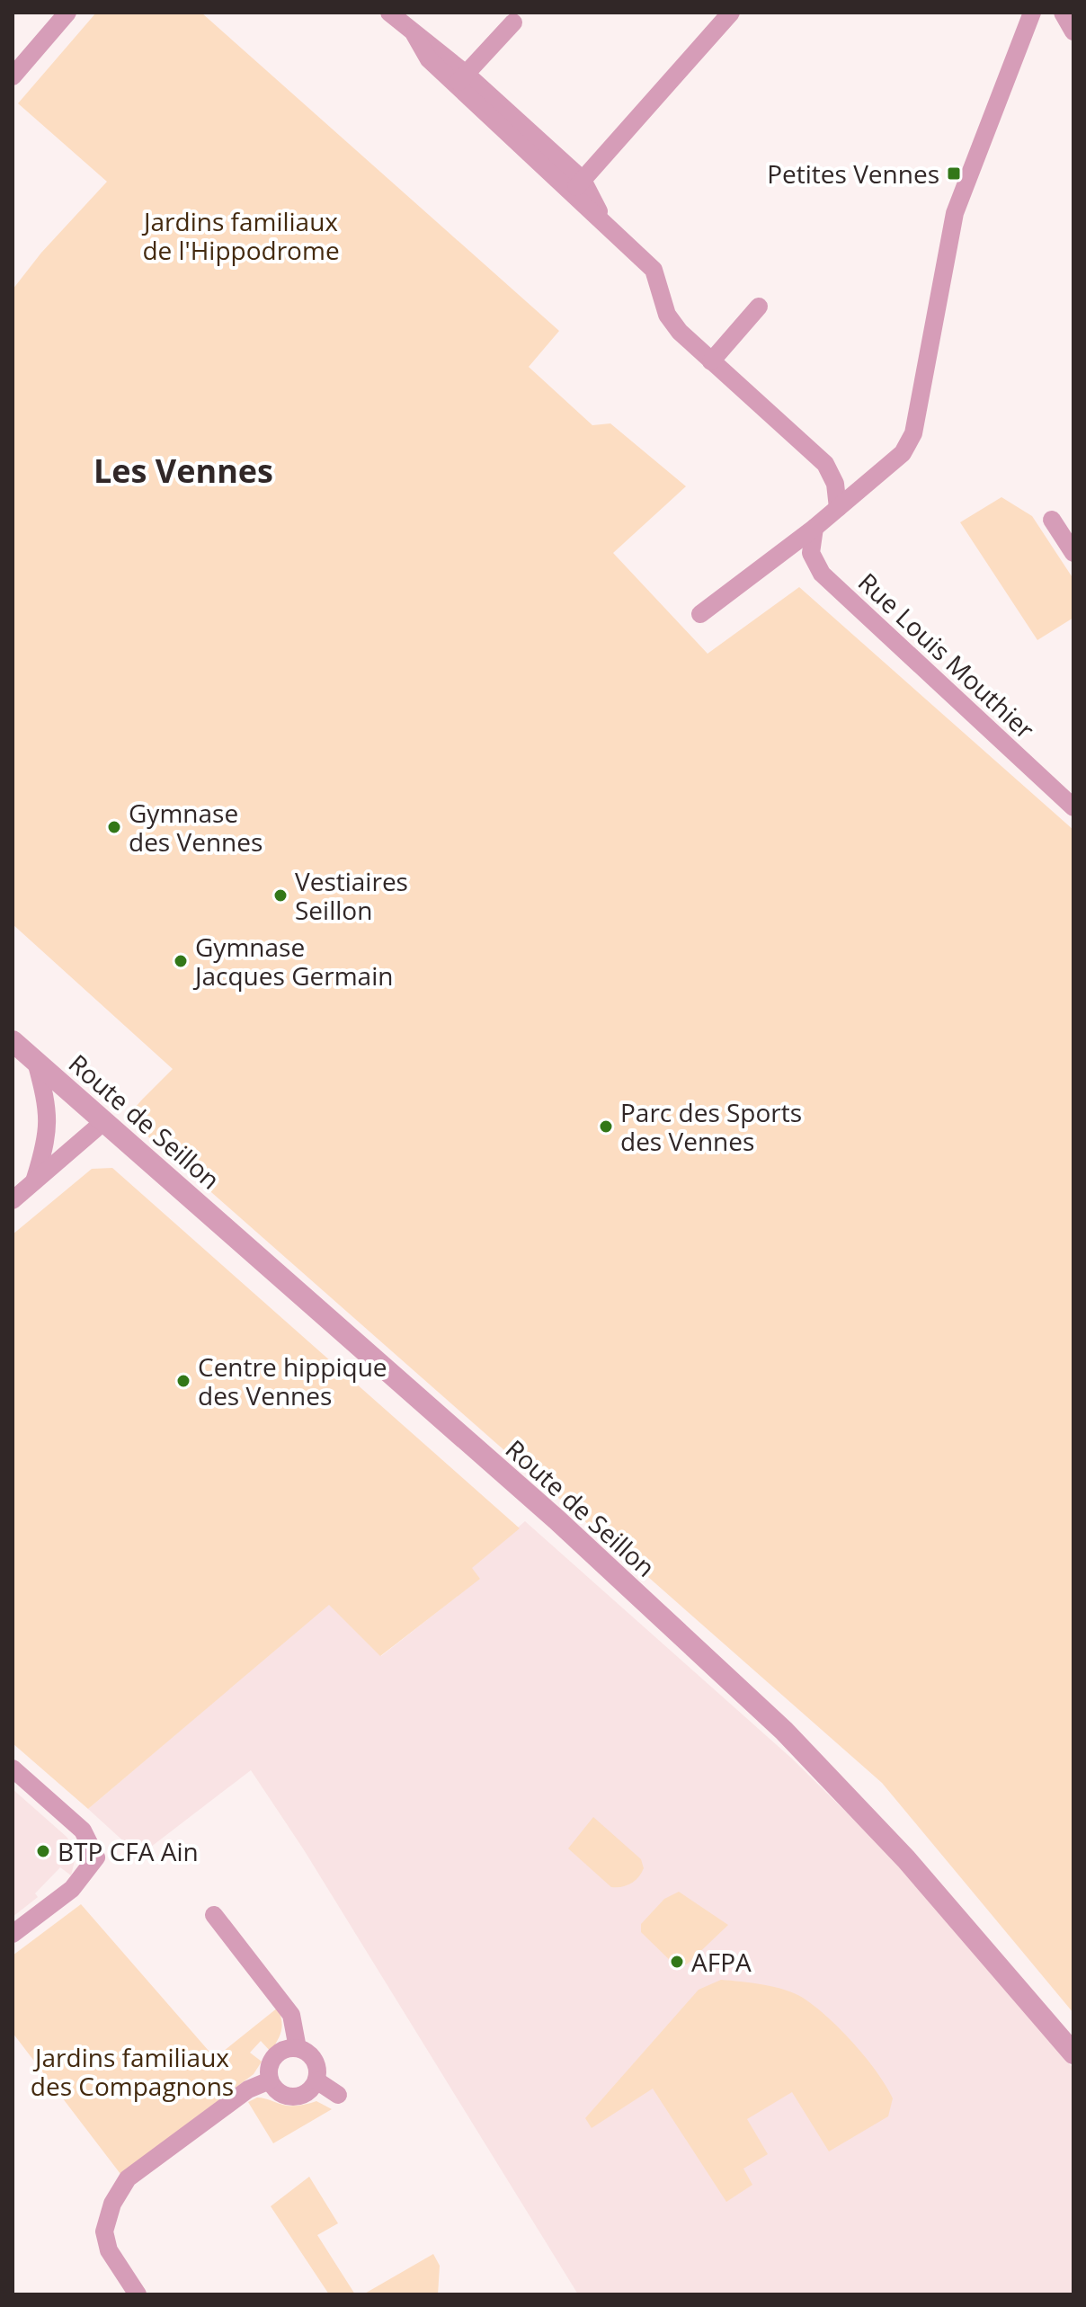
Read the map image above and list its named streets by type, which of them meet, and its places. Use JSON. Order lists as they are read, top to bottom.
{
  "streets": {
    "street": ["Rue Louis Mouthier", "Route de Seillon"]
  },
  "districts": ["Les Vennes"],
  "parks": ["Jardins familiaux de l'Hippodrome", "Jardins familiaux des Compagnons"],
  "places": {
    "transit": ["Petites Vennes"],
    "other": [
      "Gymnase des Vennes",
      "Vestiaires Seillon",
      "Gymnase Jacques Germain",
      "Parc des Sports des Vennes",
      "Centre hippique des Vennes",
      "BTP CFA Ain",
      "AFPA"
    ]
  }
}
